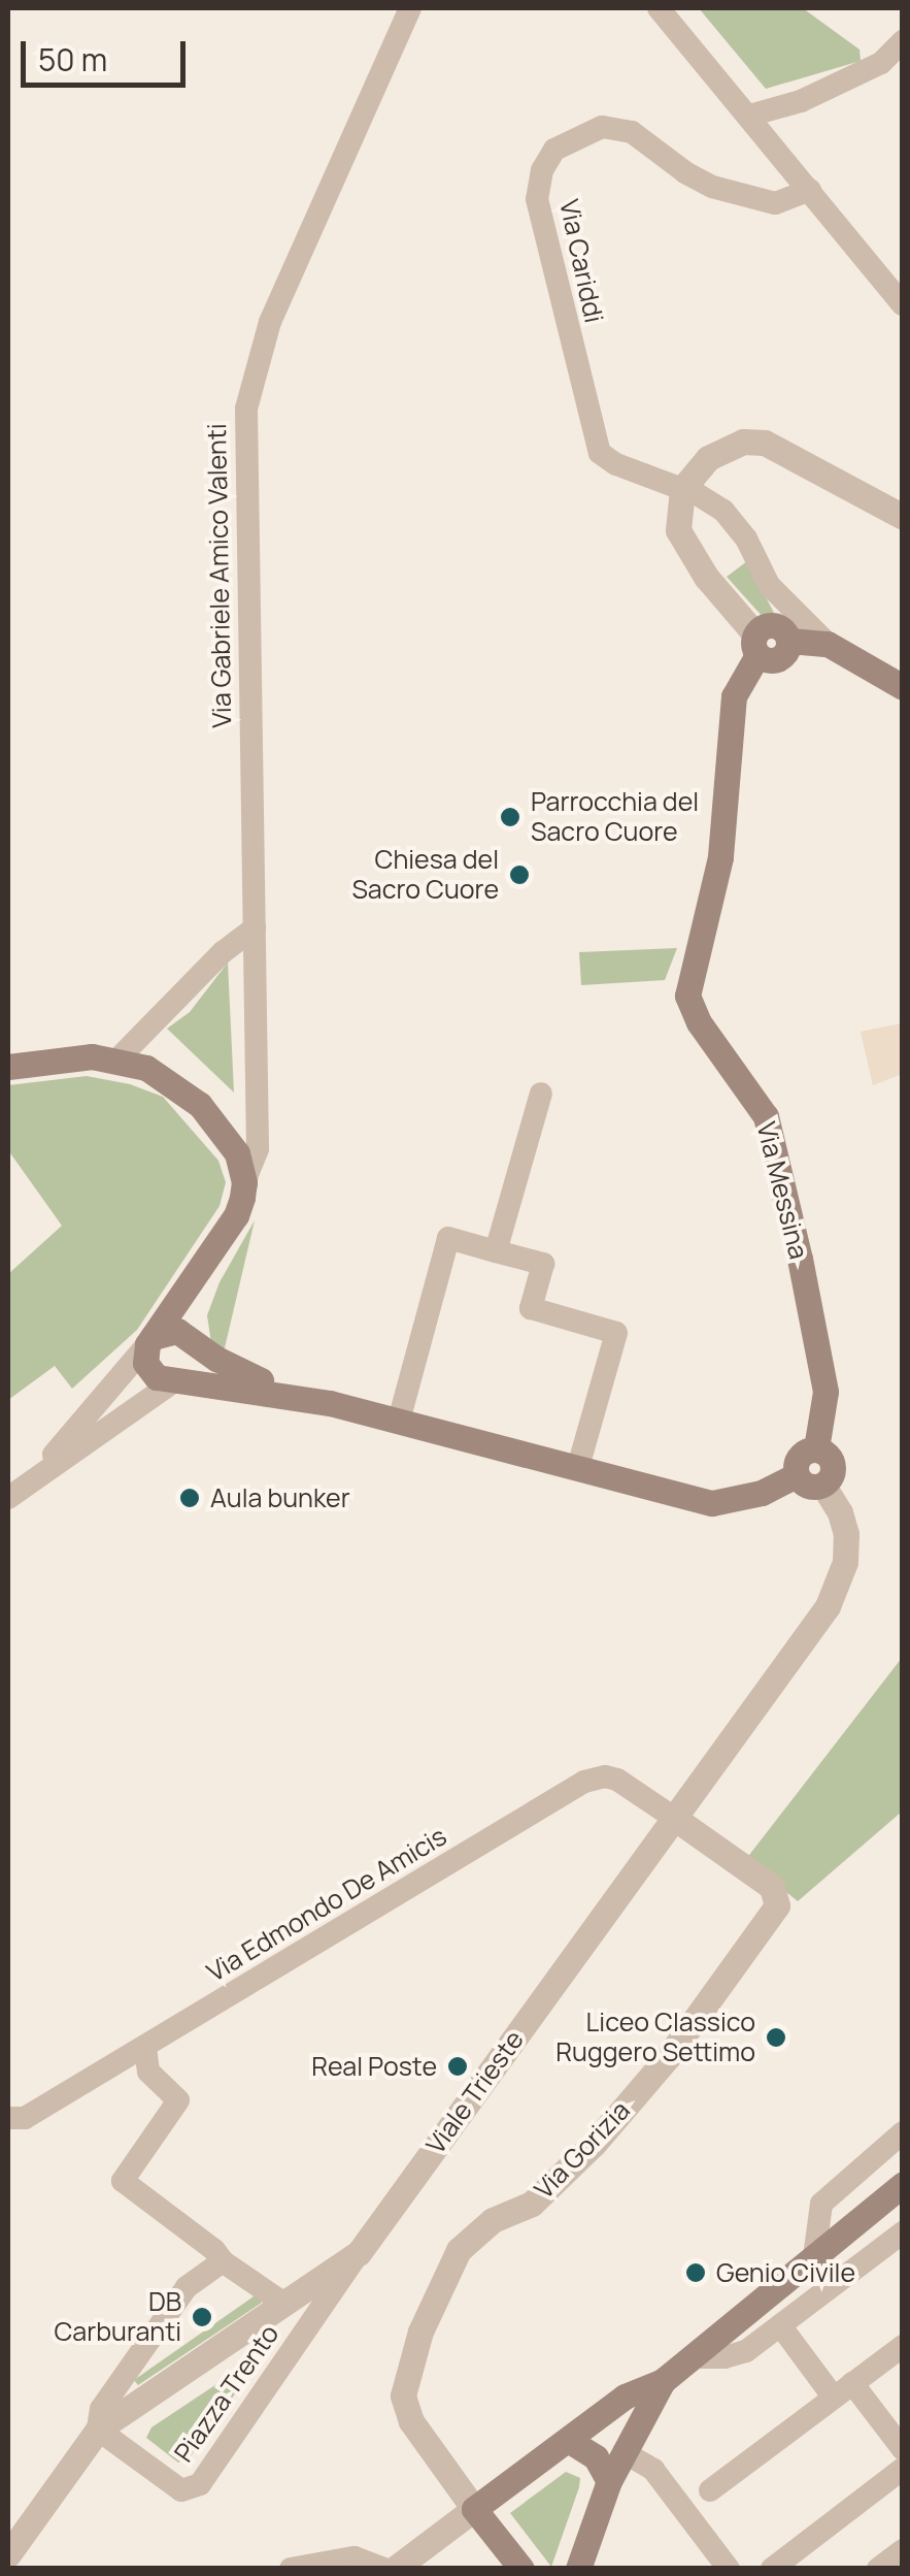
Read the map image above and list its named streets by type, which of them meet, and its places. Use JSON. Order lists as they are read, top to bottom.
{
  "streets": {
    "main road": ["Via Messina"],
    "street": [
      "Via Cariddi",
      "Via Gabriele Amico Valenti",
      "Via Edmondo De Amicis",
      "Viale Trieste",
      "Via Gorizia",
      "Piazza Trento"
    ]
  },
  "crossings": [
    ["Via Messina", "Viale Trieste"],
    ["Via Edmondo De Amicis", "Viale Trieste"],
    ["Via Edmondo De Amicis", "Via Gorizia"],
    ["Via Edmondo De Amicis", "Piazza Trento"],
    ["Viale Trieste", "Via Gorizia"],
    ["Viale Trieste", "Piazza Trento"]
  ],
  "places": [
    "Parrocchia del Sacro Cuore",
    "Chiesa del Sacro Cuore",
    "Aula bunker",
    "Liceo Classico Ruggero Settimo",
    "Real Poste",
    "Genio Civile",
    "DB Carburanti"
  ],
  "scale_bar": "50 m"
}
